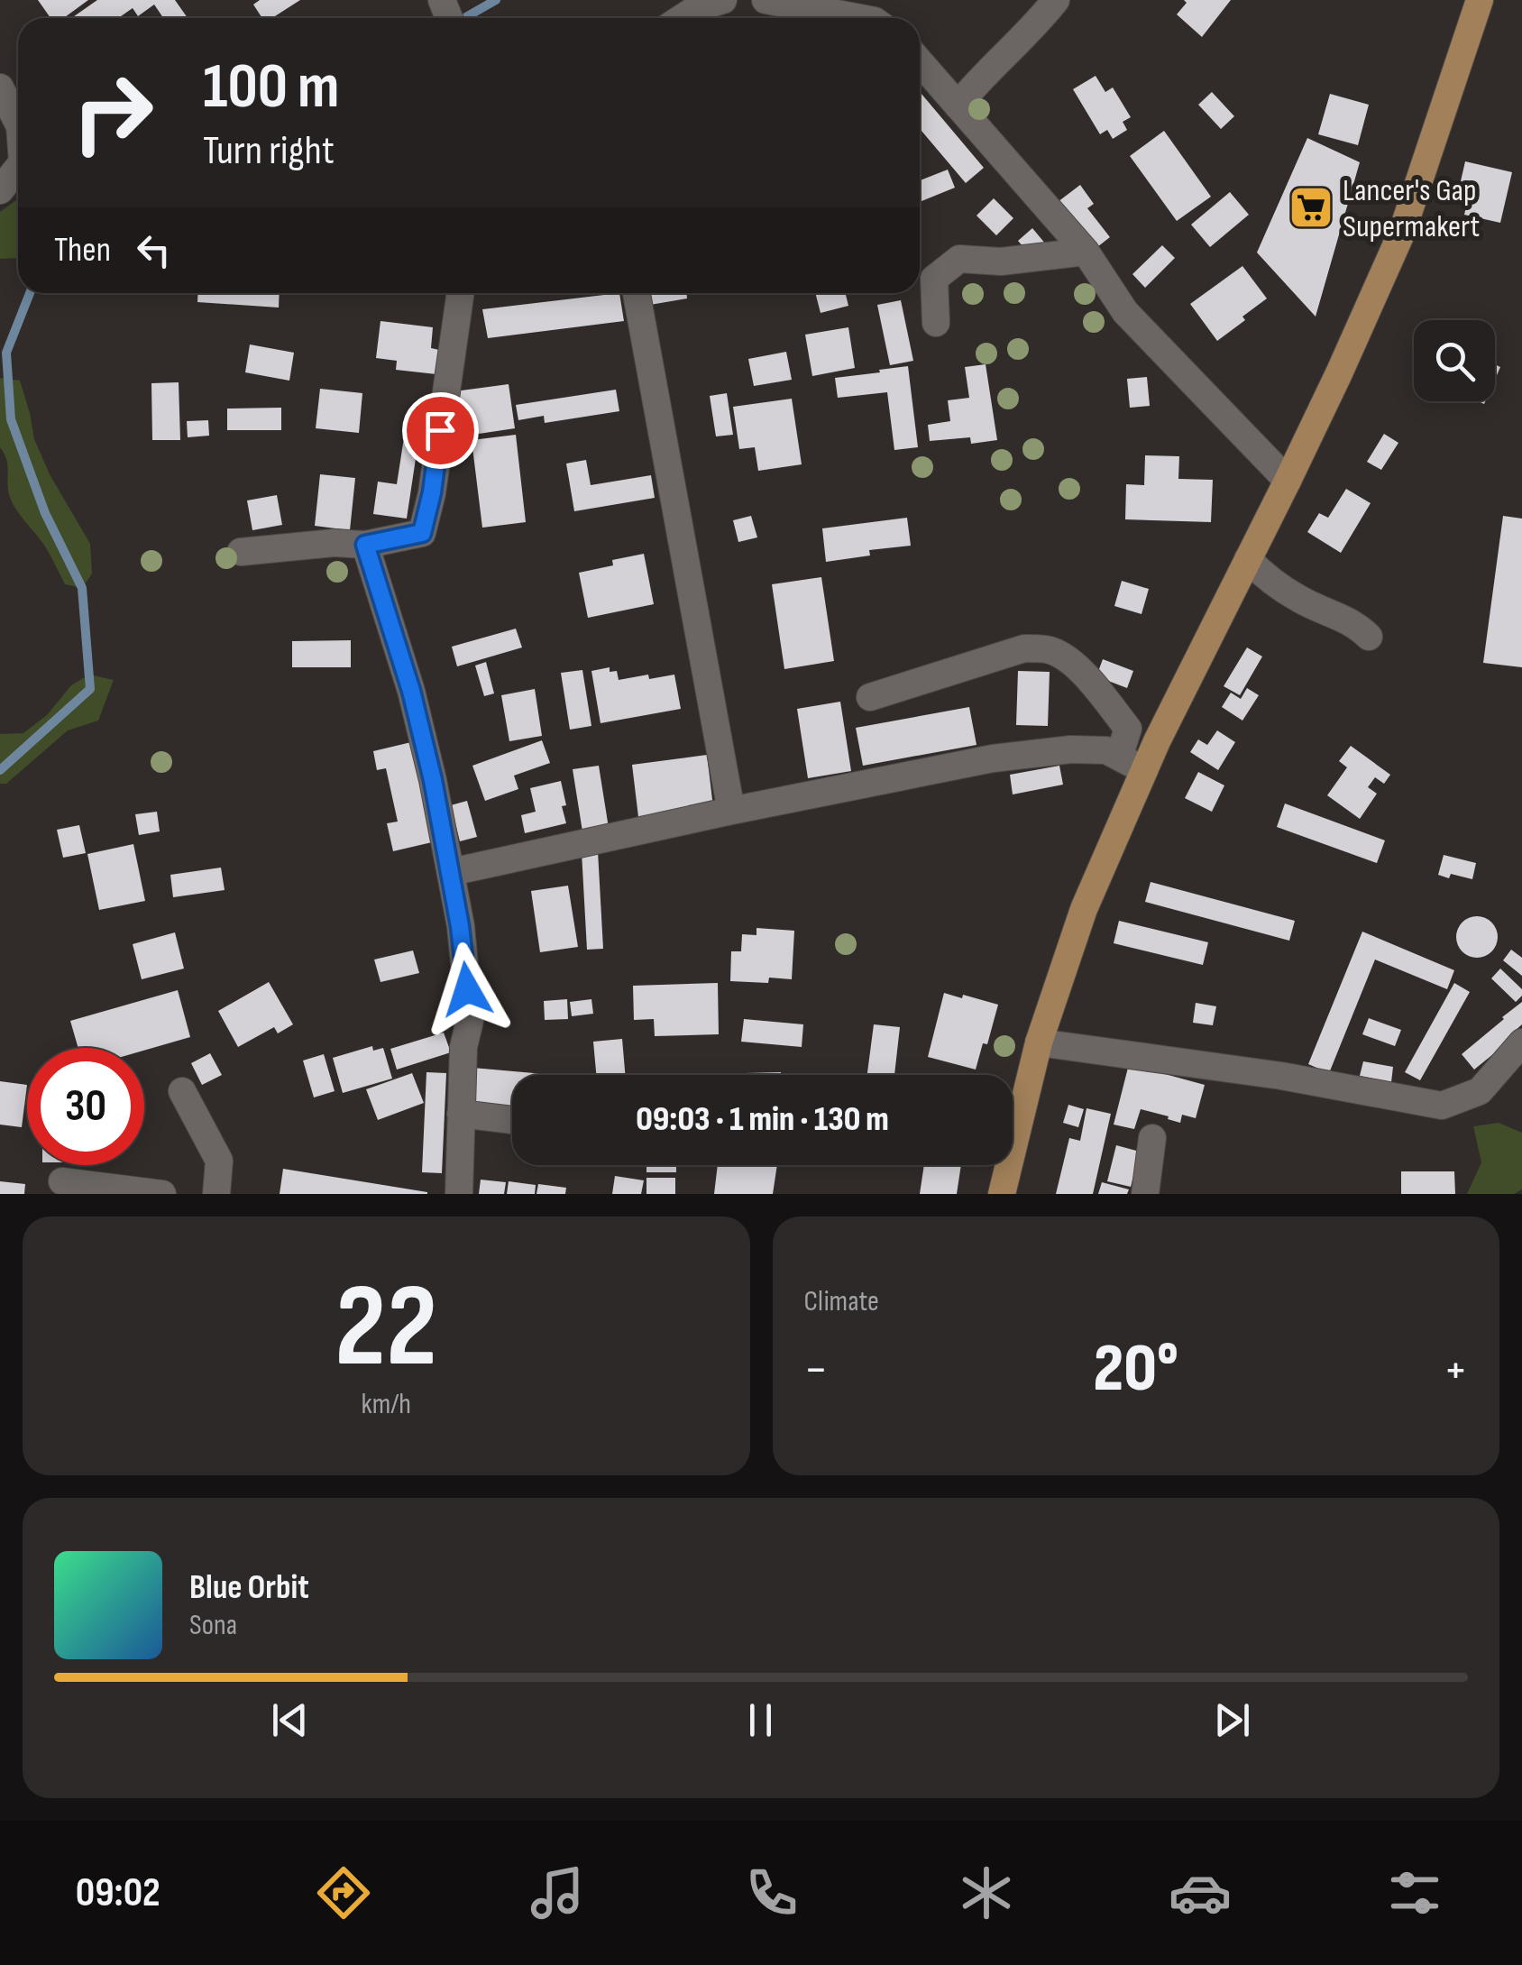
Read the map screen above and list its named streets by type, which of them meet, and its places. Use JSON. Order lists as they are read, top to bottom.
{
  "places": {
    "supermarket": ["Lancer's Gap Supermakert"]
  },
  "page": {
    "turn": ["100 m", "Turn right"],
    "then": "Then",
    "limit": "30",
    "trip": "09:03 · 1 min · 130 m",
    "tile": [
      ["22", "km/h"],
      "Climate"
    ],
    "heat": ["−", "20°", "+"],
    "song": ["Blue Orbit", "Sona"],
    "tabs": "09:02"
  }
}
